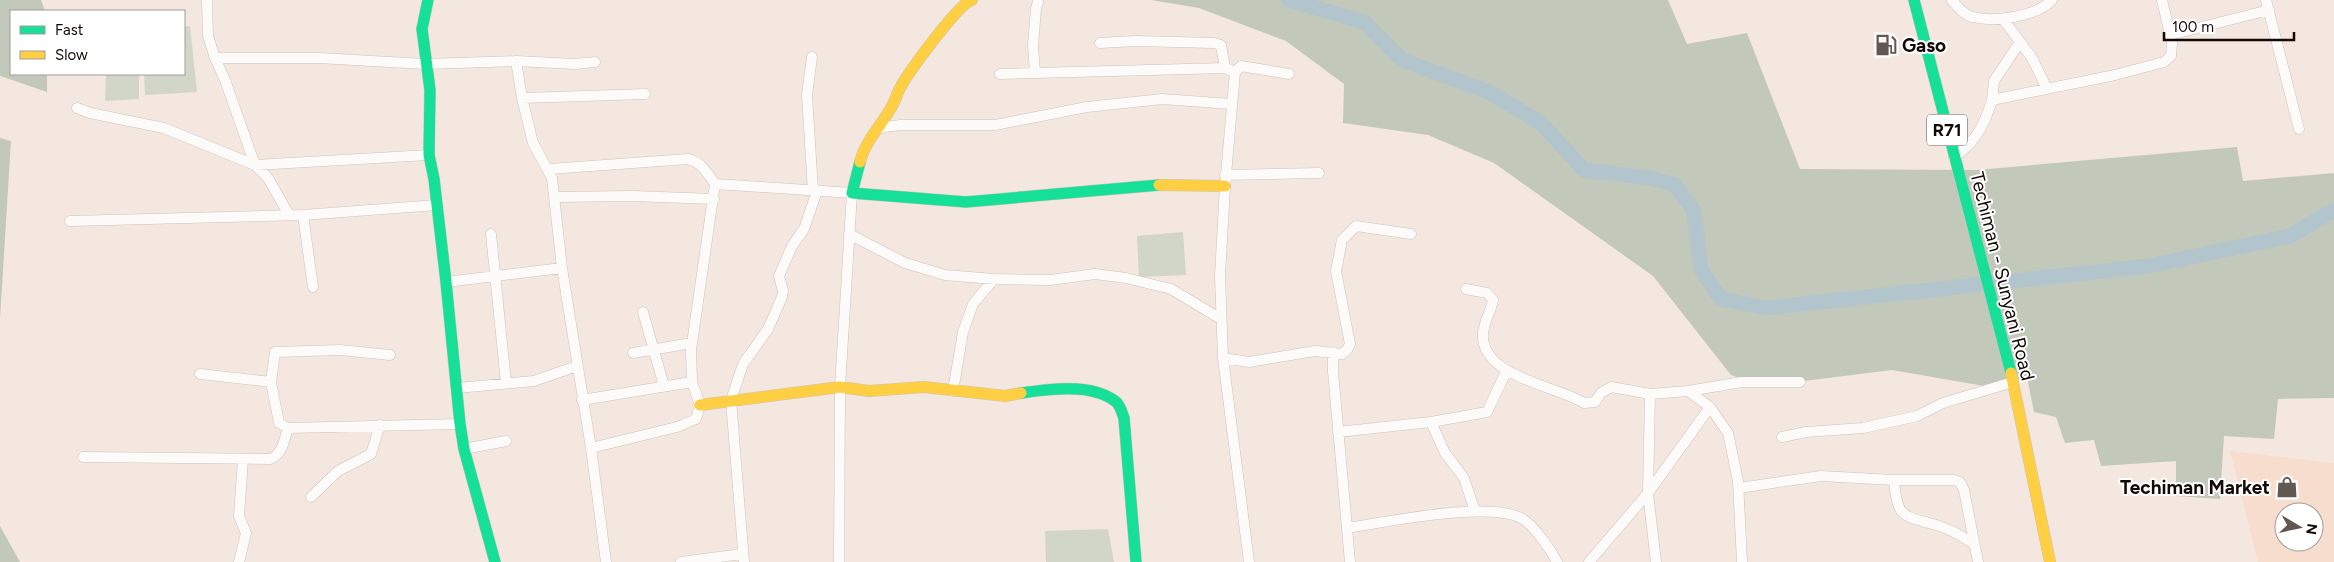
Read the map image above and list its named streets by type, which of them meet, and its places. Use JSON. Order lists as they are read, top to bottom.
{
  "streets": {
    "street": ["R71", "Techiman - Sunyani Road"]
  },
  "places": {
    "fuel station": ["Gaso"],
    "shop": ["Techiman Market"]
  },
  "legend": ["Fast", "Slow"],
  "scale_bar": "100 m",
  "north": "right"
}
